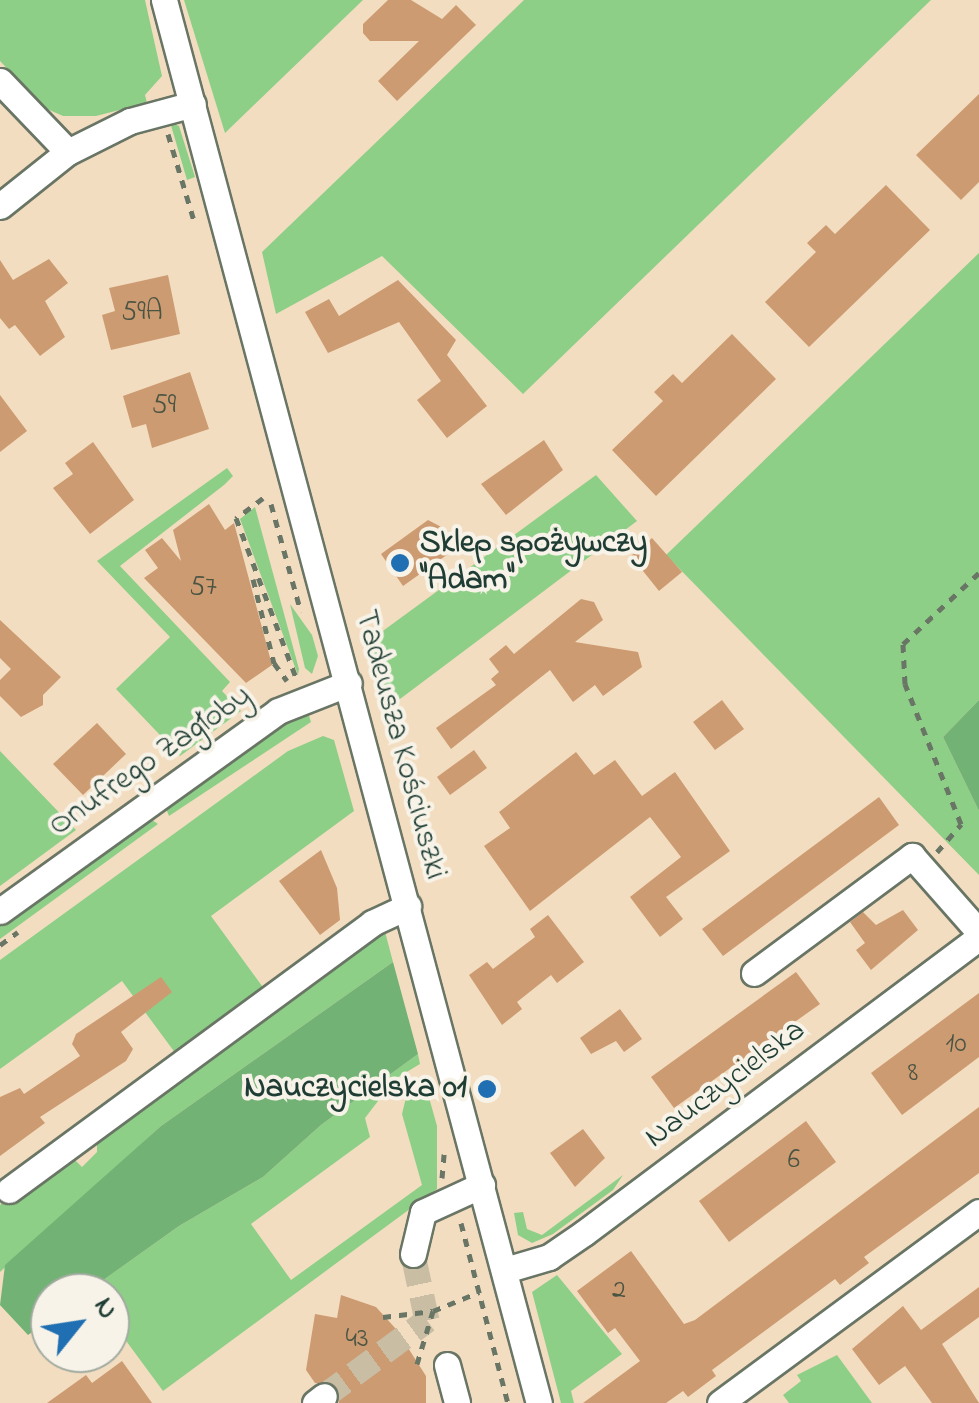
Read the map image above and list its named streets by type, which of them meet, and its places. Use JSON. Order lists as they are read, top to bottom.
{
  "streets": {
    "street": ["Tadeusza Kościuszki", "Onufrego Zagłoby", "Nauczycielska"]
  },
  "crossings": [
    ["Tadeusza Kościuszki", "Onufrego Zagłoby"],
    ["Tadeusza Kościuszki", "Nauczycielska"]
  ],
  "places": ["Sklep spożywczy \"Adam\"", "Nauczycielska 01"],
  "house_numbers": [
    "59A",
    "59",
    "57",
    "10",
    "8",
    "6",
    "2",
    "43"
  ],
  "north": "top right"
}
